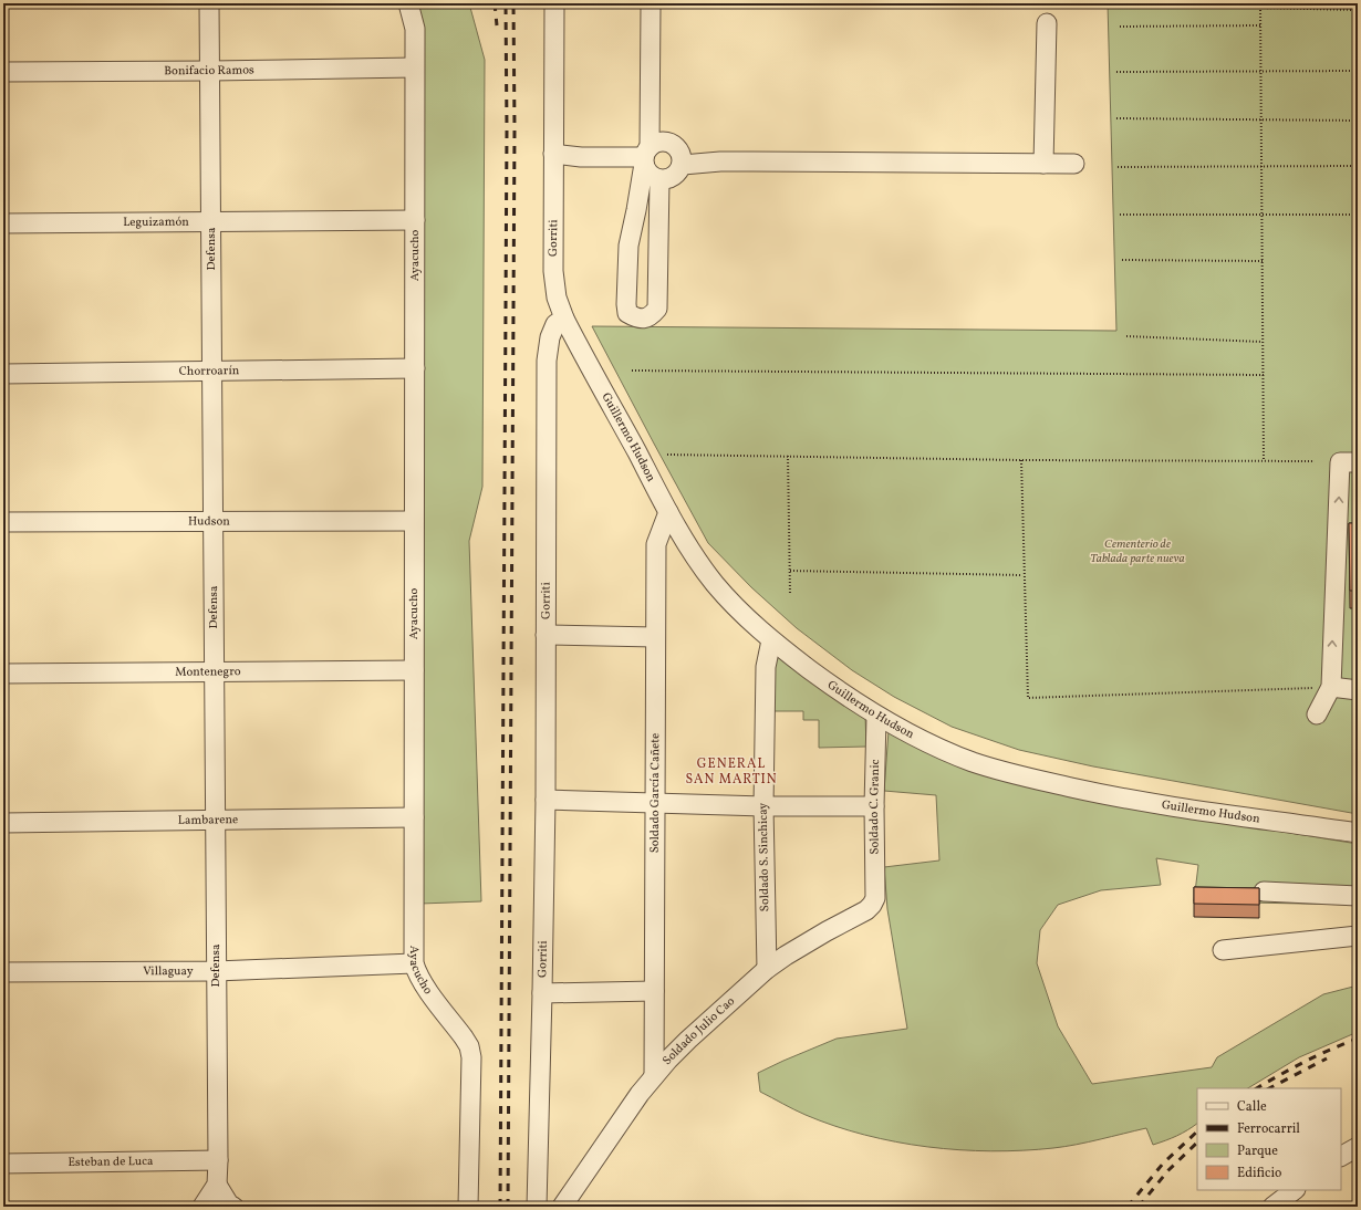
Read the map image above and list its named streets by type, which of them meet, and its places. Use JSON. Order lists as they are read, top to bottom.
{
  "streets": {
    "street": [
      "Bonifacio Ramos",
      "Leguizamón",
      "Gorriti",
      "Defensa",
      "Ayacucho",
      "Chorroarín",
      "Guillermo Hudson",
      "Hudson",
      "Montenegro",
      "Soldado García Cañete",
      "Soldado C. Granic",
      "Lambarene",
      "Soldado S. Sinchicay",
      "Villaguay",
      "Soldado Julio Cao",
      "Esteban de Luca"
    ]
  },
  "crossings": [
    ["Bonifacio Ramos", "Defensa"],
    ["Bonifacio Ramos", "Ayacucho"],
    ["Leguizamón", "Defensa"],
    ["Leguizamón", "Ayacucho"],
    ["Gorriti", "Guillermo Hudson"],
    ["Defensa", "Chorroarín"],
    ["Defensa", "Hudson"],
    ["Defensa", "Montenegro"],
    ["Defensa", "Lambarene"],
    ["Defensa", "Villaguay"],
    ["Defensa", "Esteban de Luca"],
    ["Ayacucho", "Chorroarín"],
    ["Ayacucho", "Hudson"],
    ["Ayacucho", "Montenegro"],
    ["Ayacucho", "Lambarene"],
    ["Ayacucho", "Villaguay"],
    ["Guillermo Hudson", "Soldado García Cañete"],
    ["Guillermo Hudson", "Soldado C. Granic"],
    ["Guillermo Hudson", "Soldado S. Sinchicay"],
    ["Soldado García Cañete", "Soldado Julio Cao"],
    ["Soldado C. Granic", "Soldado Julio Cao"],
    ["Soldado S. Sinchicay", "Soldado Julio Cao"]
  ],
  "districts": ["GENERAL SAN MARTIN"],
  "parks": ["Cementerio de Tablada parte nueva"],
  "legend": [
    "Calle",
    "Ferrocarril",
    "Parque",
    "Edificio"
  ]
}
